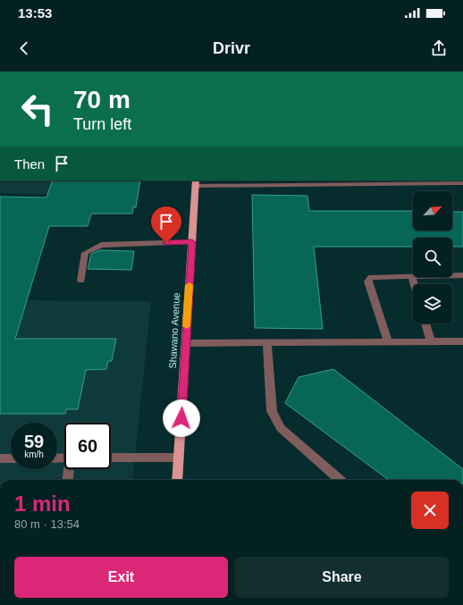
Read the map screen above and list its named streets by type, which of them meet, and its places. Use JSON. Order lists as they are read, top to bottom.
{
  "streets": {
    "main road": ["Shawano Avenue"]
  },
  "north": "top right",
  "page": {
    "status": "13:53",
    "header": "Drivr",
    "turn": ["70 m", "Turn left"],
    "then": "Then",
    "speed": "59 km/h",
    "limit": "60",
    "heading": ["1 min", "80 m · 13:54"],
    "buttons": ["Exit", "Share"]
  }
}
